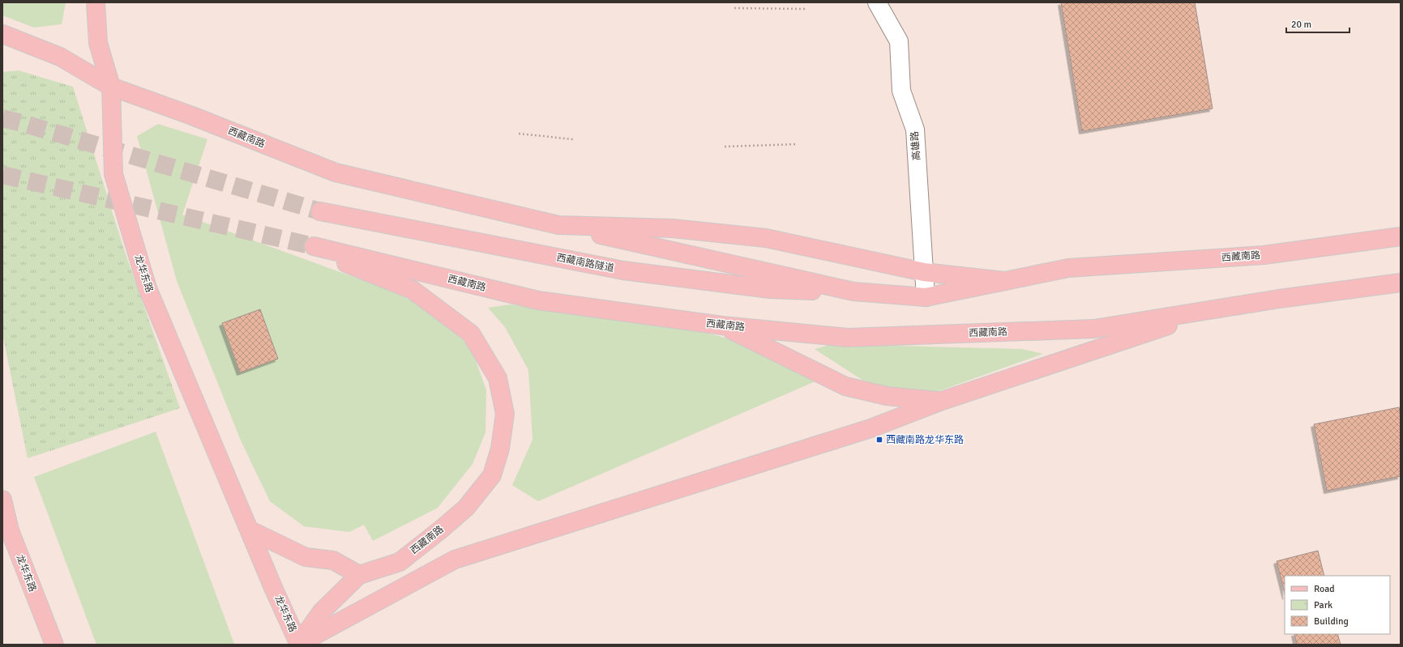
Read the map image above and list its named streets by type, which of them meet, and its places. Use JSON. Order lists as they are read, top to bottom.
{
  "streets": {
    "main road": ["西藏南路", "西藏南路隧道", "龙华东路"],
    "street": ["高雄路"]
  },
  "crossings": [
    ["西藏南路", "高雄路"],
    ["西藏南路", "西藏南路隧道"],
    ["西藏南路", "龙华东路"]
  ],
  "places": {
    "transit": ["西藏南路龙华东路"]
  },
  "legend": ["Road", "Park", "Building"],
  "scale_bar": "20 m"
}
